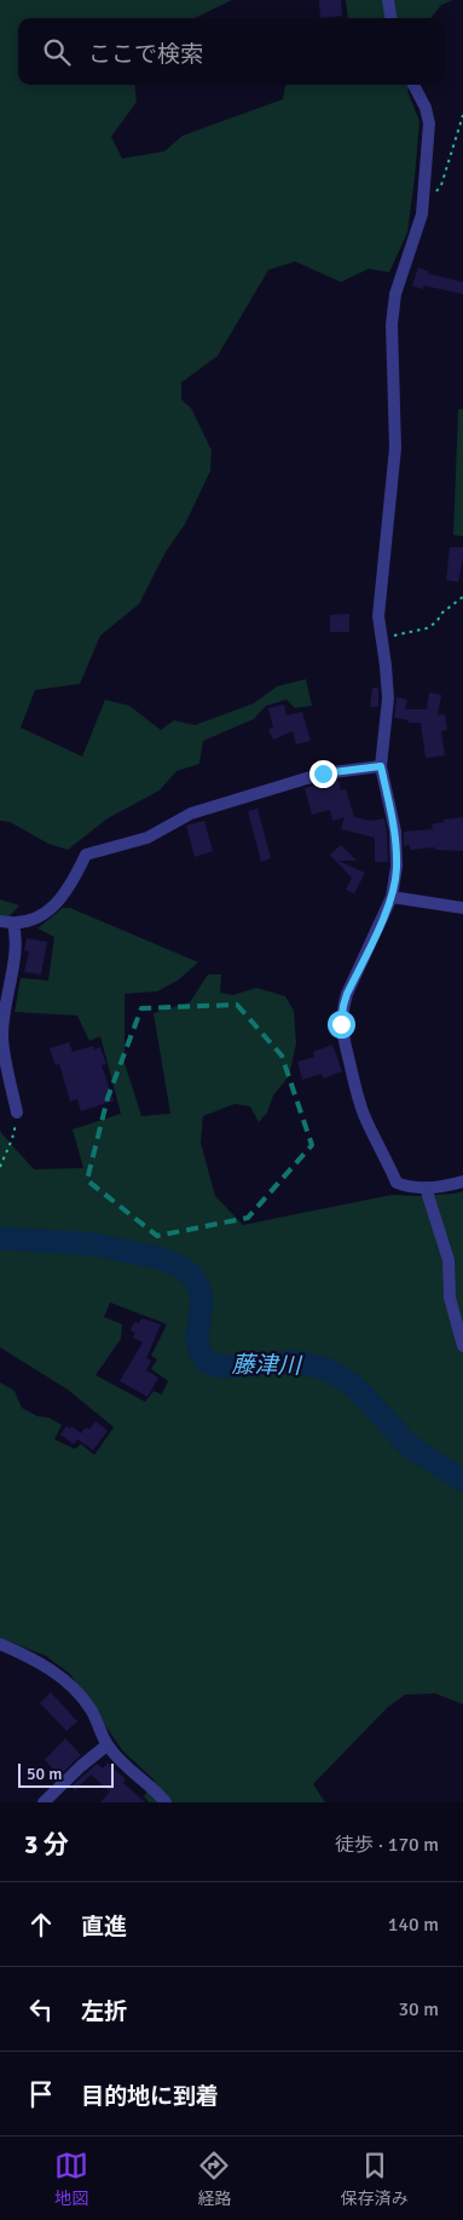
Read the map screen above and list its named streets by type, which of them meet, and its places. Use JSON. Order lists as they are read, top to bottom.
{
  "water": ["藤津川"],
  "scale_bar": "50 m",
  "page": {
    "search": "ここで検索",
    "scale": "50 m",
    "heading": ["3 分", "徒歩 · 170 m"],
    "list": [
      ["直進", "140 m"],
      ["左折", "30 m"],
      "目的地に到着"
    ],
    "nav": ["地図", "経路", "保存済み"]
  }
}
